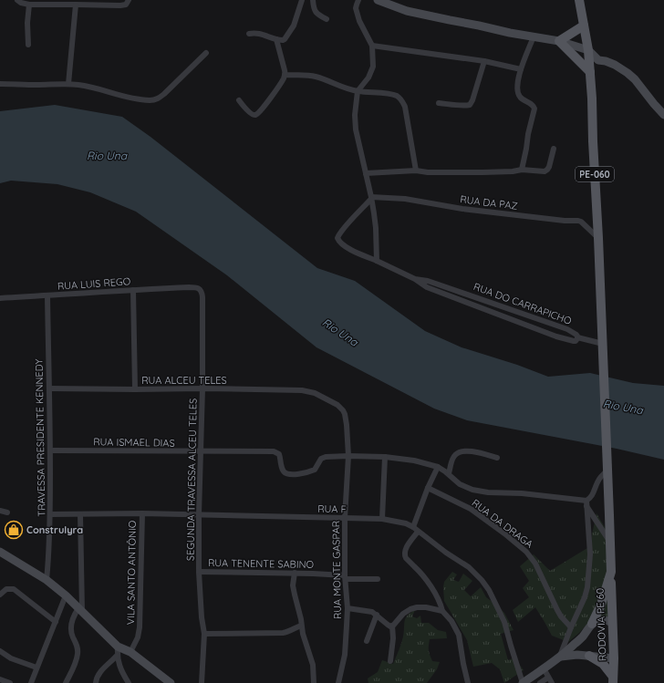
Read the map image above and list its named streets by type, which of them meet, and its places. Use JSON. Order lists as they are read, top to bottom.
{
  "streets": {
    "main road": ["PE-060", "RODOVIA PE 60"],
    "street": [
      "RUA DA PAZ",
      "RUA LUIS REGO",
      "RUA DO CARRAPICHO",
      "RUA ALCEU TELES",
      "TRAVESSA PRESIDENTE KENNEDY",
      "RUA ISMAEL DIAS",
      "SEGUNDA TRAVESSA ALCEU TELES",
      "RUA F",
      "RUA DA DRAGA",
      "RUA TENENTE SABINO",
      "RUA MONTE GASPAR",
      "VILA SANTO ANTÔNIO"
    ]
  },
  "crossings": [
    ["PE-060", "RUA DA PAZ"],
    ["PE-060", "RODOVIA PE 60"],
    ["RUA LUIS REGO", "TRAVESSA PRESIDENTE KENNEDY"],
    ["RUA LUIS REGO", "SEGUNDA TRAVESSA ALCEU TELES"],
    ["RUA ALCEU TELES", "TRAVESSA PRESIDENTE KENNEDY"],
    ["RUA ALCEU TELES", "RUA ISMAEL DIAS"],
    ["RUA ALCEU TELES", "SEGUNDA TRAVESSA ALCEU TELES"],
    ["RUA ALCEU TELES", "RUA MONTE GASPAR"],
    ["TRAVESSA PRESIDENTE KENNEDY", "RUA ISMAEL DIAS"],
    ["TRAVESSA PRESIDENTE KENNEDY", "RUA F"],
    ["RUA ISMAEL DIAS", "SEGUNDA TRAVESSA ALCEU TELES"],
    ["RUA ISMAEL DIAS", "RUA MONTE GASPAR"],
    ["SEGUNDA TRAVESSA ALCEU TELES", "RUA F"],
    ["SEGUNDA TRAVESSA ALCEU TELES", "RUA TENENTE SABINO"],
    ["RUA F", "RUA MONTE GASPAR"],
    ["RUA F", "VILA SANTO ANTÔNIO"],
    ["RUA TENENTE SABINO", "RUA MONTE GASPAR"]
  ],
  "water": ["Rio Una"],
  "places": {
    "shop": ["Construlyra"]
  }
}
